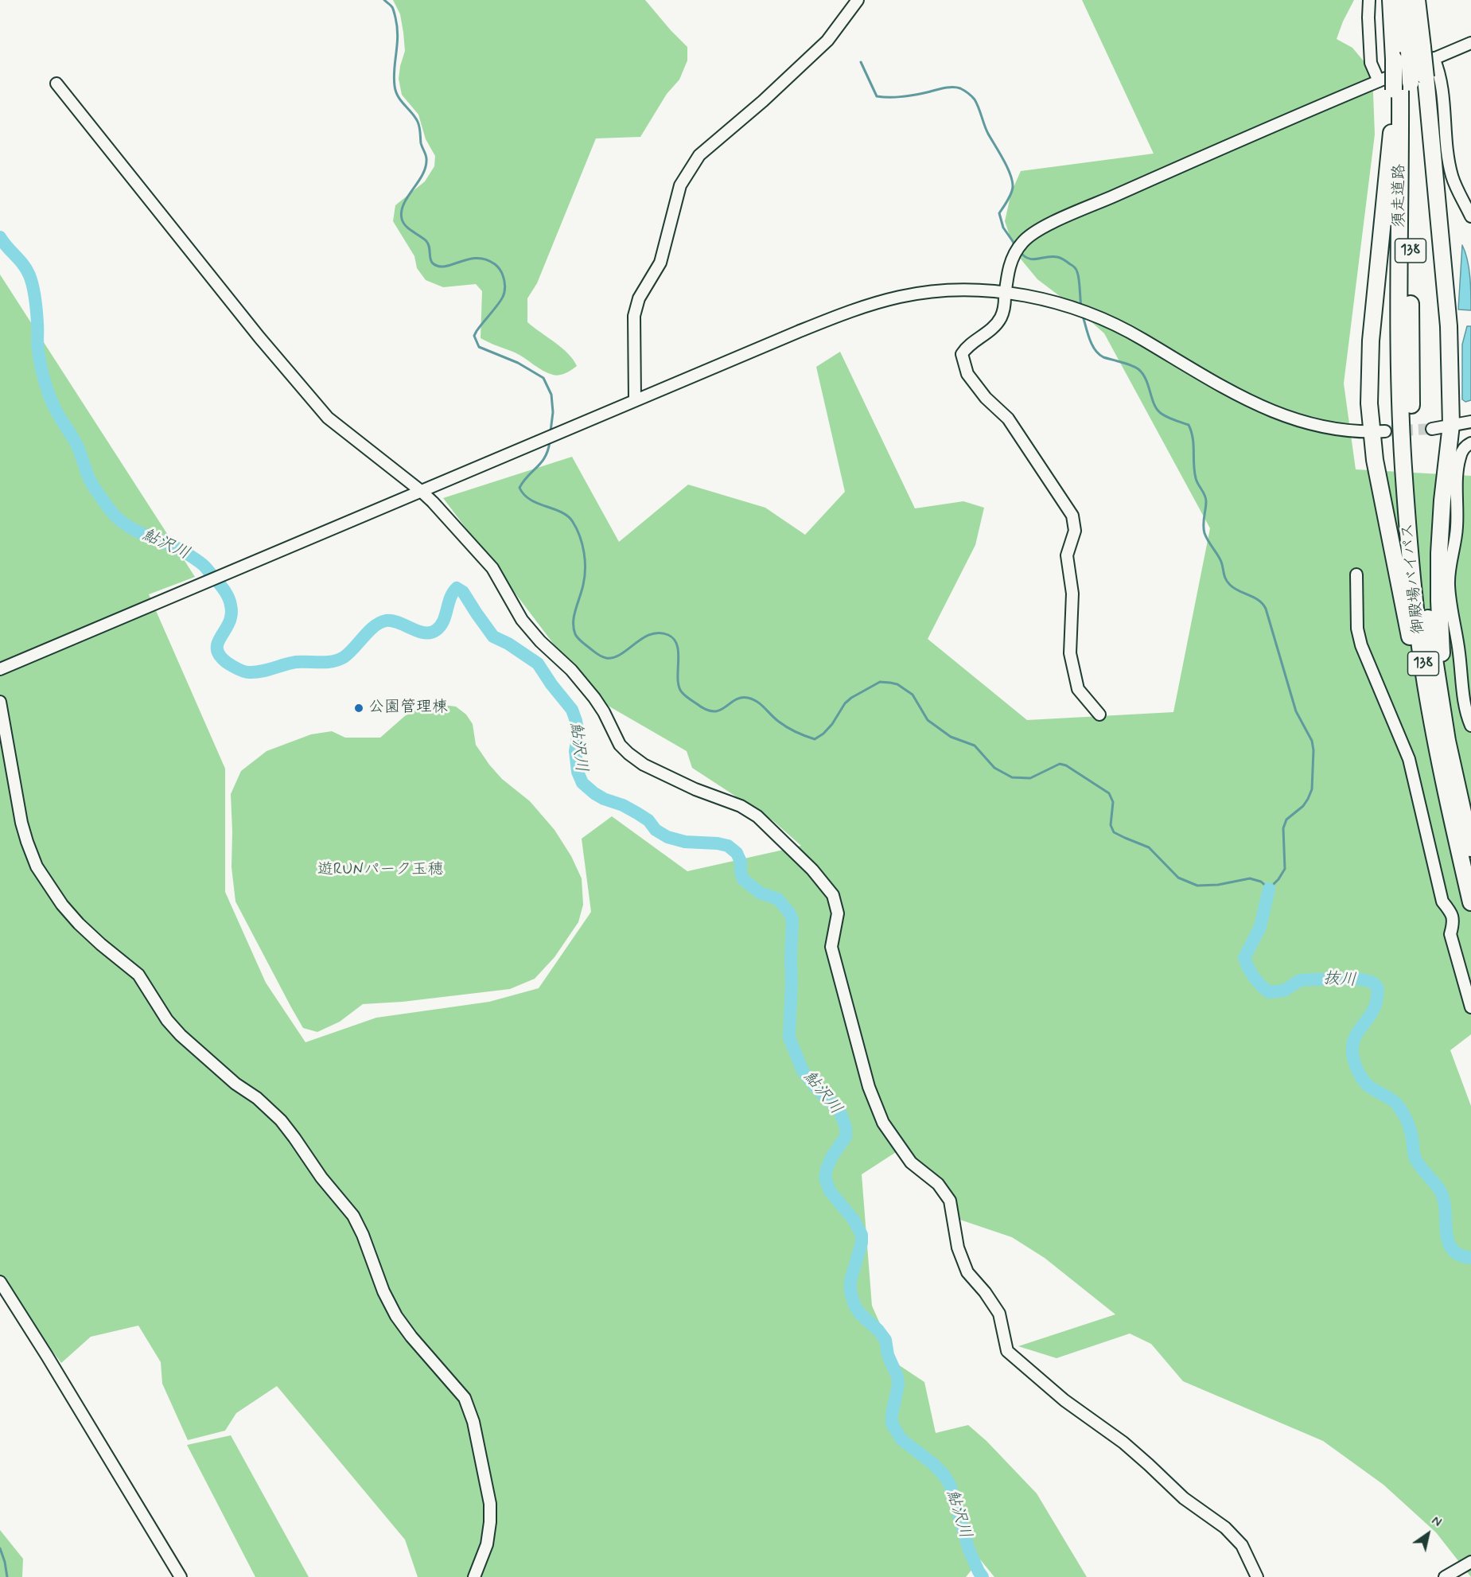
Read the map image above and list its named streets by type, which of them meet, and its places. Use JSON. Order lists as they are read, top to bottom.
{
  "streets": {
    "highway": ["須走道路", "138", "御殿場バイパス"]
  },
  "crossings": [
    ["須走道路", "御殿場バイパス"]
  ],
  "water": ["鮎沢川", "抜川"],
  "parks": ["遊RUNパーク玉穂"],
  "places": ["公園管理棟"],
  "north": "top right"
}
